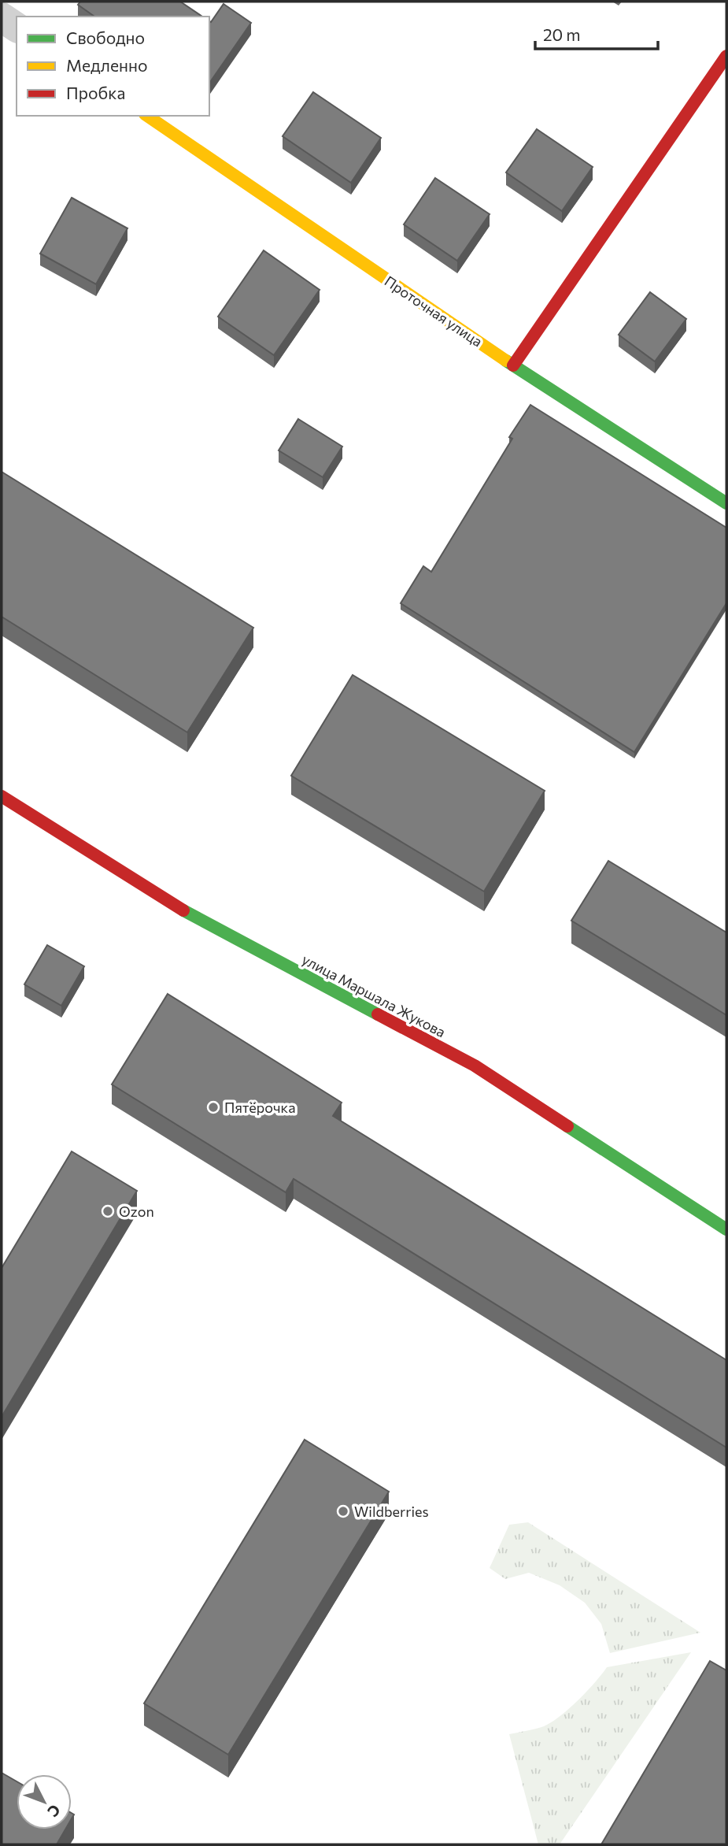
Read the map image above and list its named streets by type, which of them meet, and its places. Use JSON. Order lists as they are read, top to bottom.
{
  "streets": {
    "street": ["Проточная улица", "улица Маршала Жукова"]
  },
  "places": ["Пятёрочка", "Ozon", "Wildberries"],
  "legend": ["Свободно", "Медленно", "Пробка"],
  "scale_bar": "20 m",
  "north": "bottom right"
}
